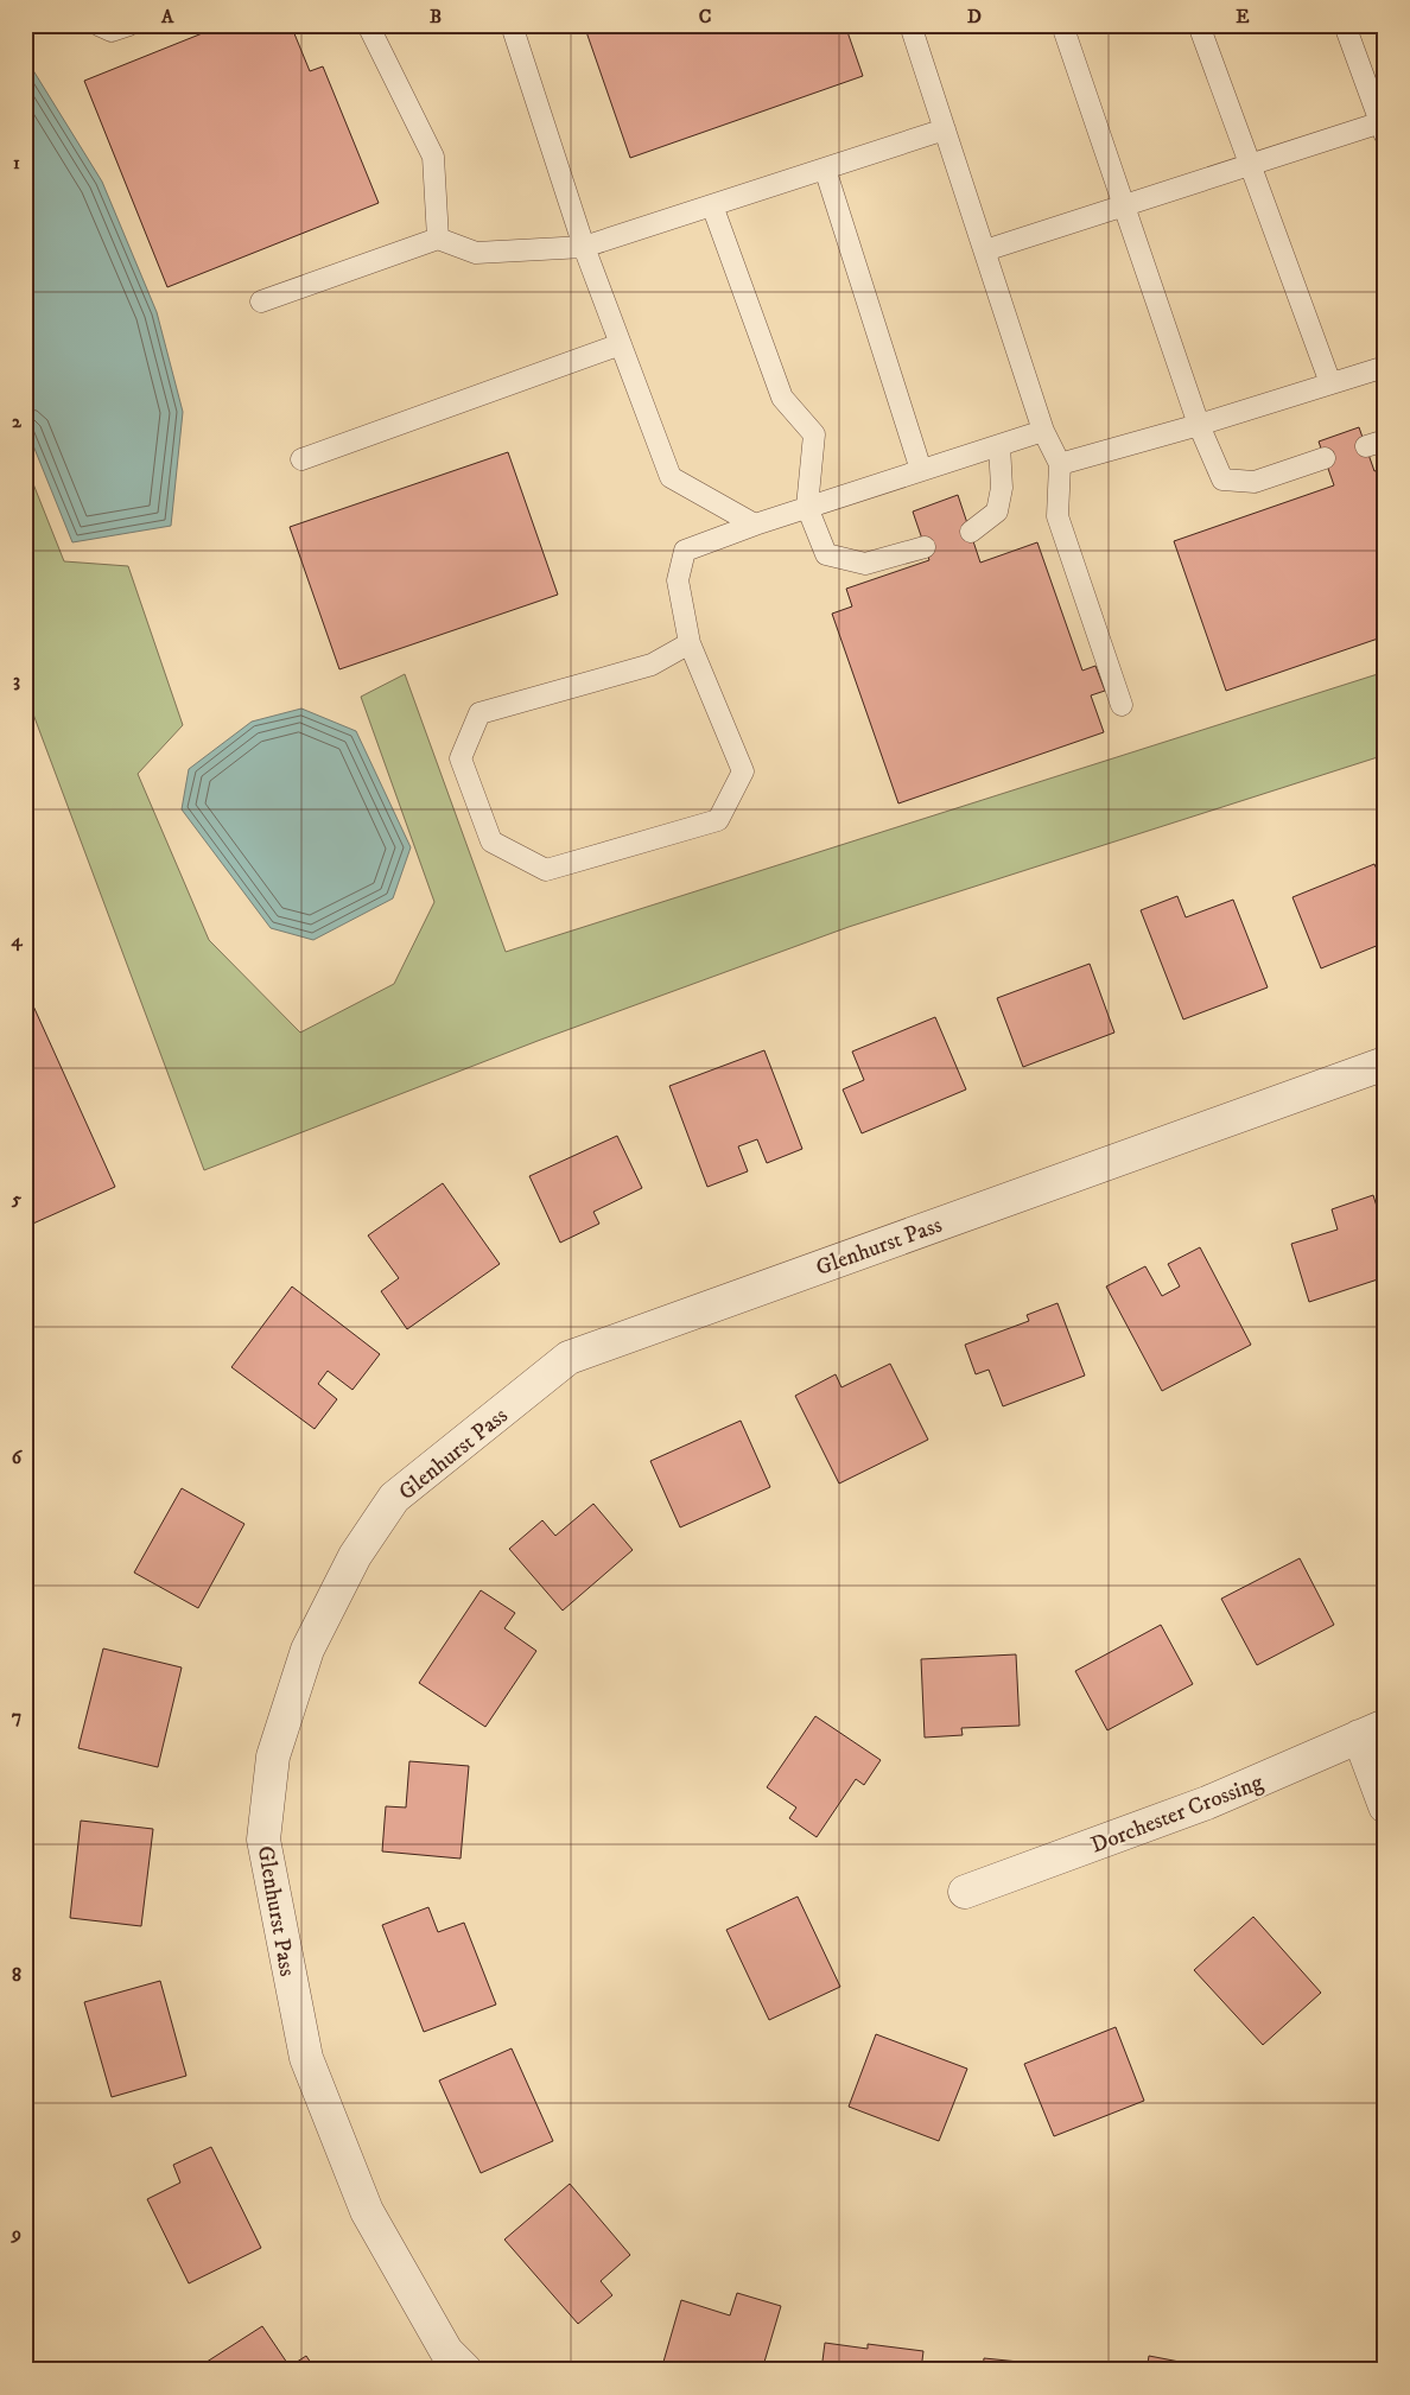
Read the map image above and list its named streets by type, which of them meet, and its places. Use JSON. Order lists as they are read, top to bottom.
{
  "streets": {
    "street": ["Glenhurst Pass", "Dorchester Crossing"]
  },
  "grid": {
    "columns": [
      "A",
      "B",
      "C",
      "D",
      "E"
    ],
    "rows": [
      "1",
      "2",
      "3",
      "4",
      "5",
      "6",
      "7",
      "8",
      "9"
    ]
  }
}
